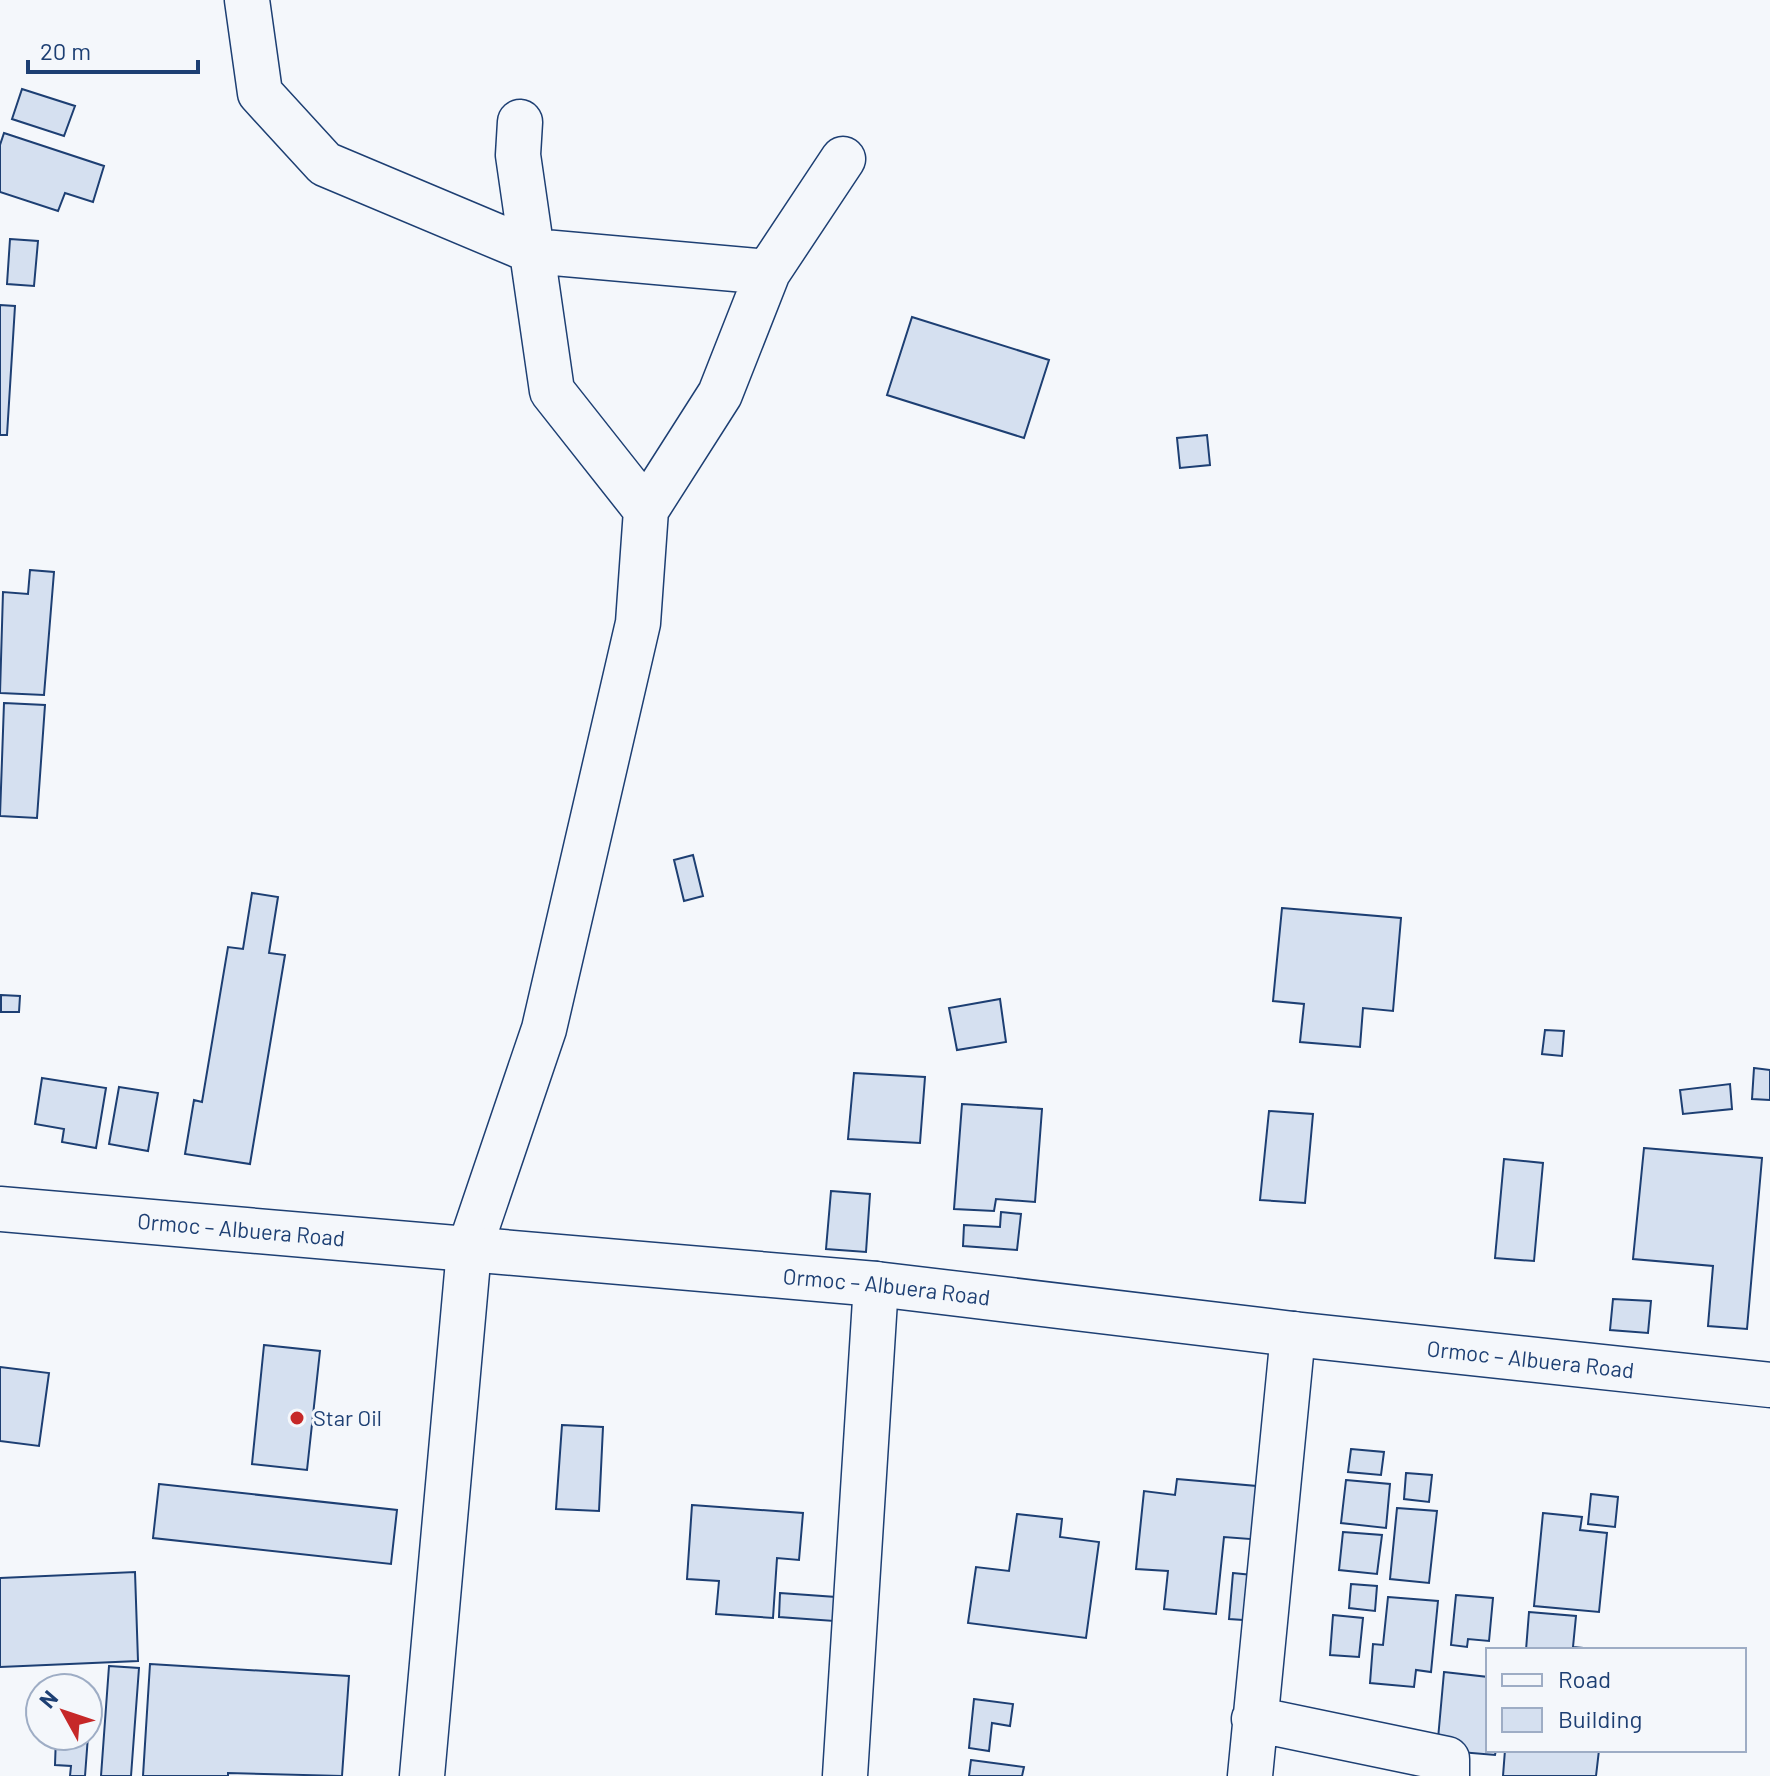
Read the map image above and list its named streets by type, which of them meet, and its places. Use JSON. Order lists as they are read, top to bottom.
{
  "streets": {
    "main road": ["Ormoc – Albuera Road"]
  },
  "places": ["Star Oil"],
  "legend": ["Road", "Building"],
  "scale_bar": "20 m",
  "north": "top left"
}
